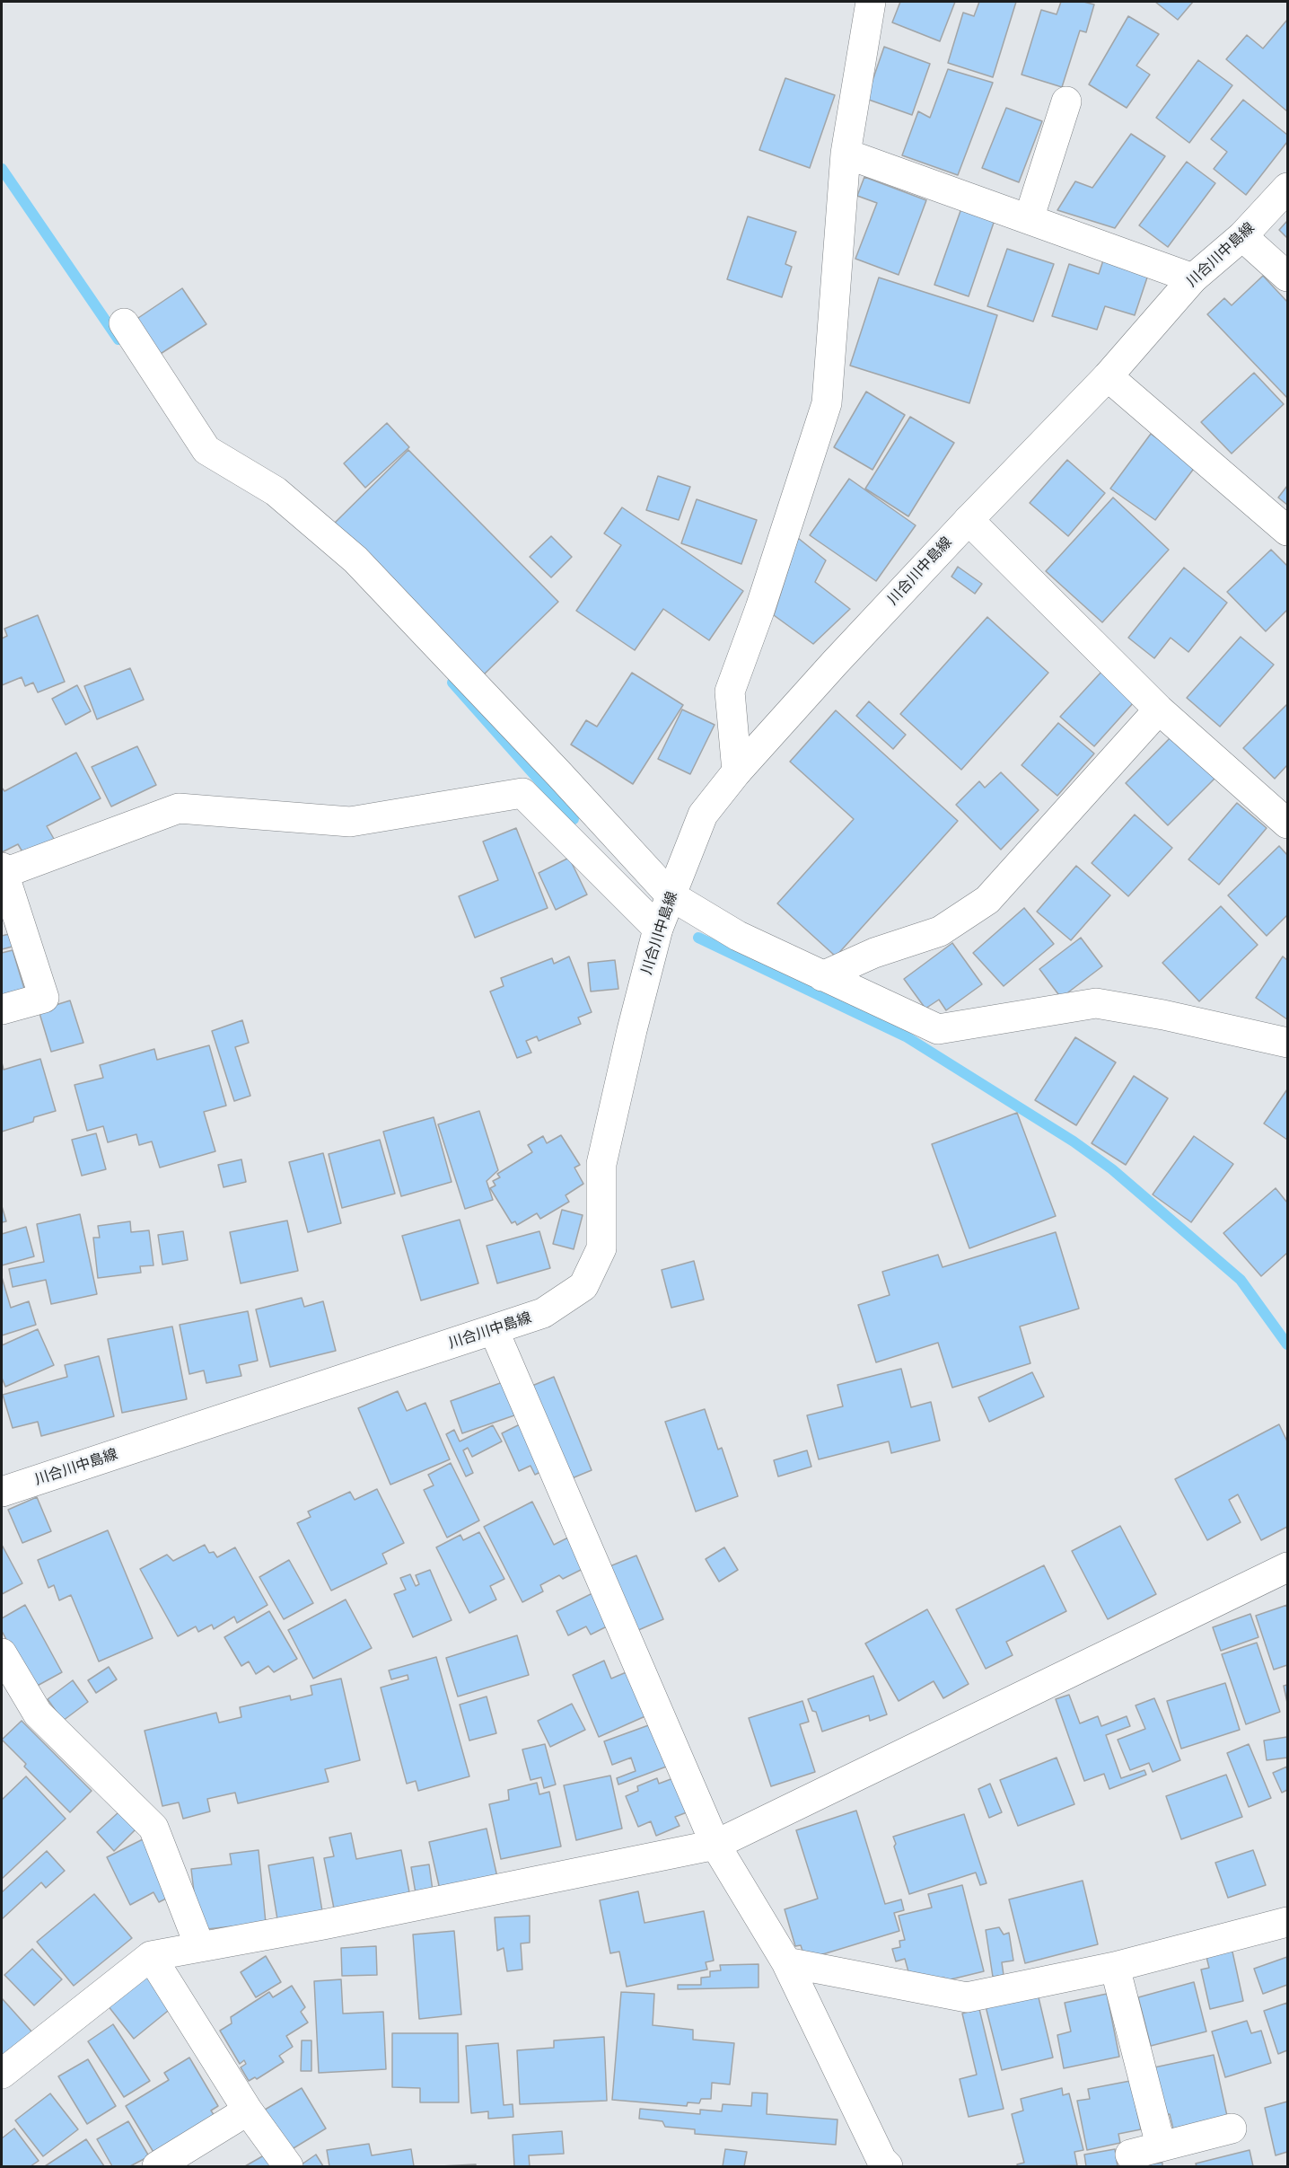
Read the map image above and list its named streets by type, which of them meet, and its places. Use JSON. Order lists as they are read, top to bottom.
{
  "streets": {
    "street": ["川合川中島線"]
  }
}
